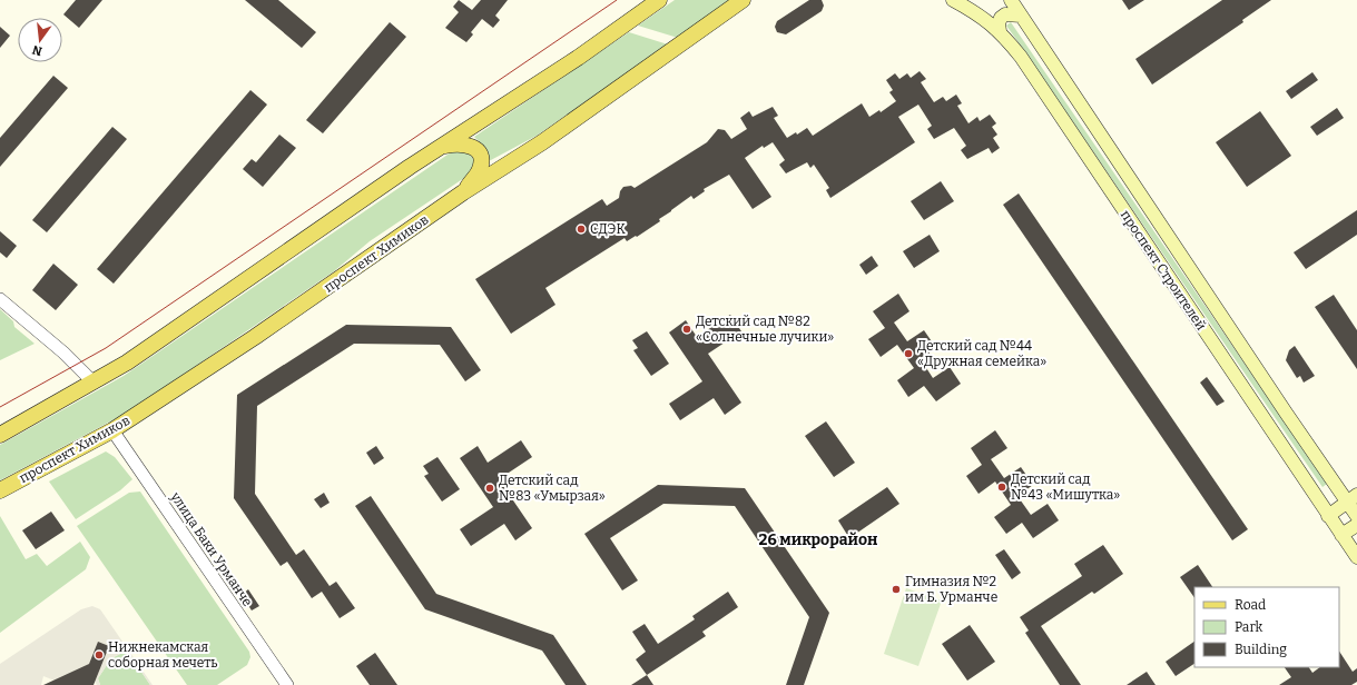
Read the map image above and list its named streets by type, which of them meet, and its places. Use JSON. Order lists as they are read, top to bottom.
{
  "streets": {
    "main road": ["проспект Химиков", "проспект Строителей"],
    "street": ["улица Баки Урманче"]
  },
  "crossings": [
    ["проспект Химиков", "улица Баки Урманче"]
  ],
  "districts": ["26 микрорайон"],
  "places": [
    "СДЭК",
    "Детский сад №82 «Солнечные лучики»",
    "Детский сад №44 «Дружная семейка»",
    "Детский сад №43 «Мишутка»",
    "Детский сад №83 «Умырзая»",
    "Гимназия №2 им Б. Урманче",
    "Нижнекамская соборная мечеть"
  ],
  "legend": ["Road", "Park", "Building"],
  "north": "bottom"
}
